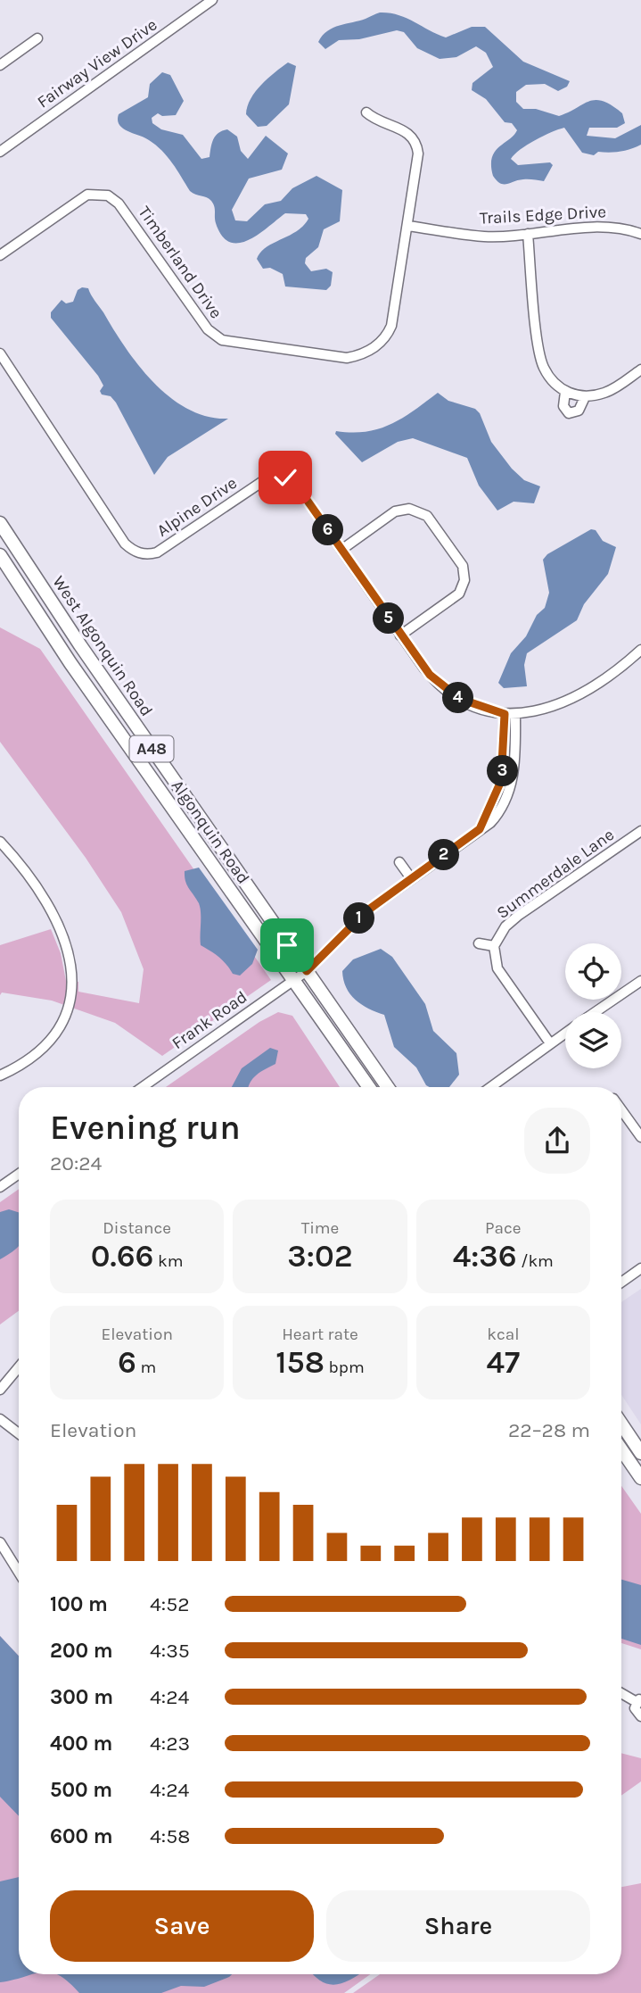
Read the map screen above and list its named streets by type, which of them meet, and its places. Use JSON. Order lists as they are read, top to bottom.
{
  "streets": {
    "main road": ["West Algonquin Road", "A48", "Algonquin Road"],
    "street": [
      "Fairway View Drive",
      "Trails Edge Drive",
      "Timberland Drive",
      "Alpine Drive",
      "Summerdale Lane",
      "Frank Road"
    ]
  },
  "crossings": [
    ["Trails Edge Drive", "Timberland Drive"],
    ["Alpine Drive", "Frank Road"],
    ["West Algonquin Road", "Frank Road"],
    ["Algonquin Road", "Frank Road"]
  ],
  "page": {
    "pins": [
      "6",
      "5",
      "4",
      "3",
      "2",
      "1"
    ],
    "heading": ["Evening run", "20:24"],
    "stats": [
      ["Distance", "0.66 km"],
      ["Time", "3:02"],
      ["Pace", "4:36 /km"],
      ["Elevation", "6 m"],
      ["Heart rate", "158 bpm"],
      ["kcal", "47"]
    ],
    "chart": ["Elevation", "22–28 m"],
    "list": [
      {
        "name": "100 m",
        "note": "4:52"
      },
      {
        "name": "200 m",
        "note": "4:35"
      },
      {
        "name": "300 m",
        "note": "4:24"
      },
      {
        "name": "400 m",
        "note": "4:23"
      },
      {
        "name": "500 m",
        "note": "4:24"
      },
      {
        "name": "600 m",
        "note": "4:58"
      }
    ],
    "buttons": ["Save", "Share"]
  }
}
